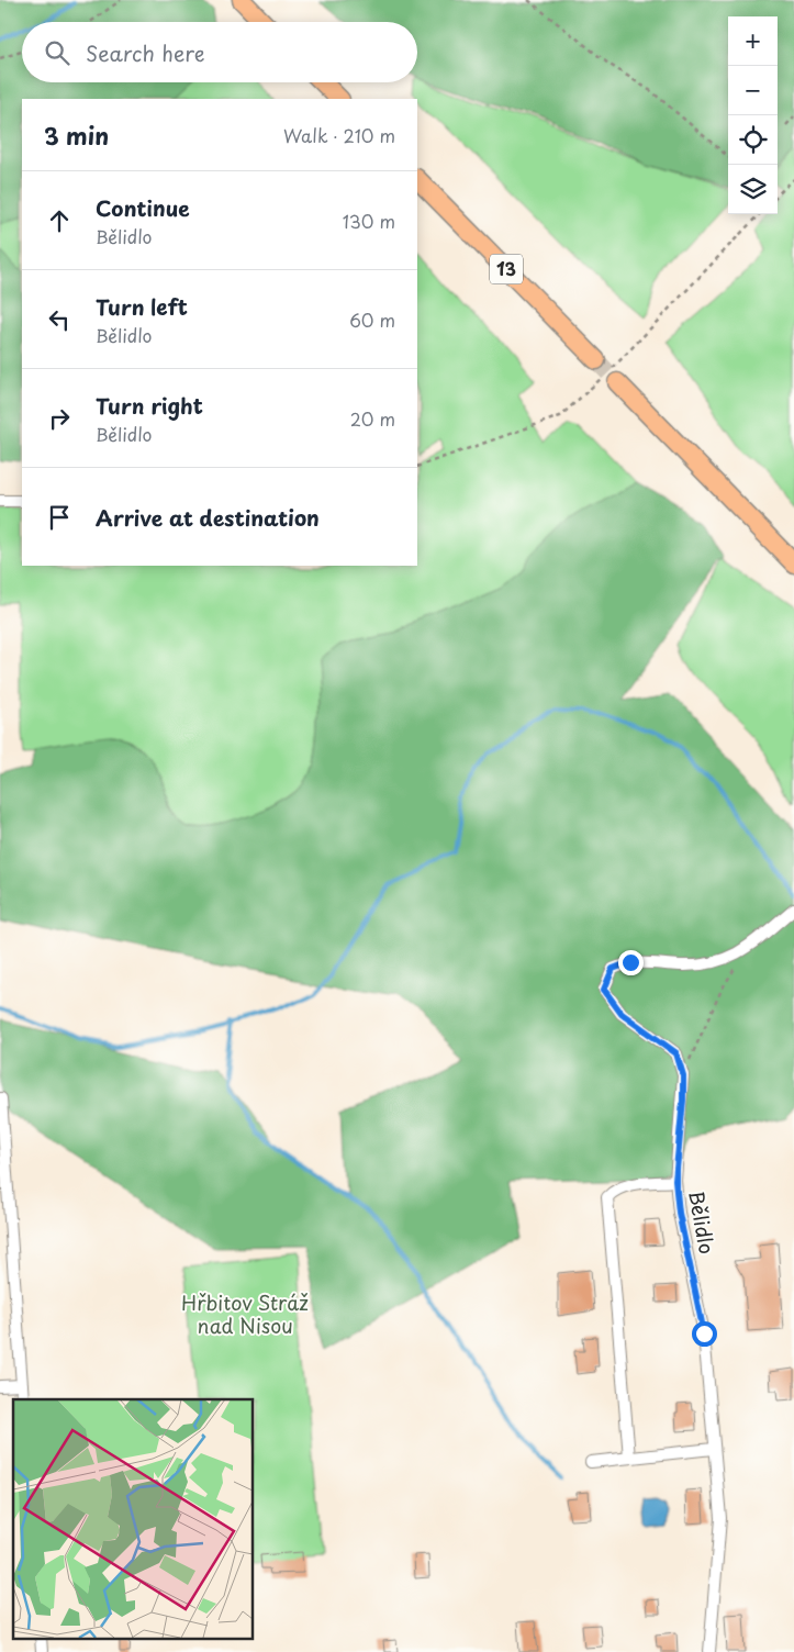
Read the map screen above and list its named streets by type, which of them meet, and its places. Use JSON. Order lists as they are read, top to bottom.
{
  "streets": {
    "main road": ["13"],
    "street": ["Bělidlo"]
  },
  "parks": ["Hřbitov Stráž nad Nisou"],
  "page": {
    "map_buttons": ["+", "−"],
    "search": "Search here",
    "heading": ["3 min", "Walk · 210 m"],
    "list": [
      ["Continue", "Bělidlo", "130 m"],
      ["Turn left", "Bělidlo", "60 m"],
      ["Turn right", "Bělidlo", "20 m"],
      "Arrive at destination"
    ]
  }
}
